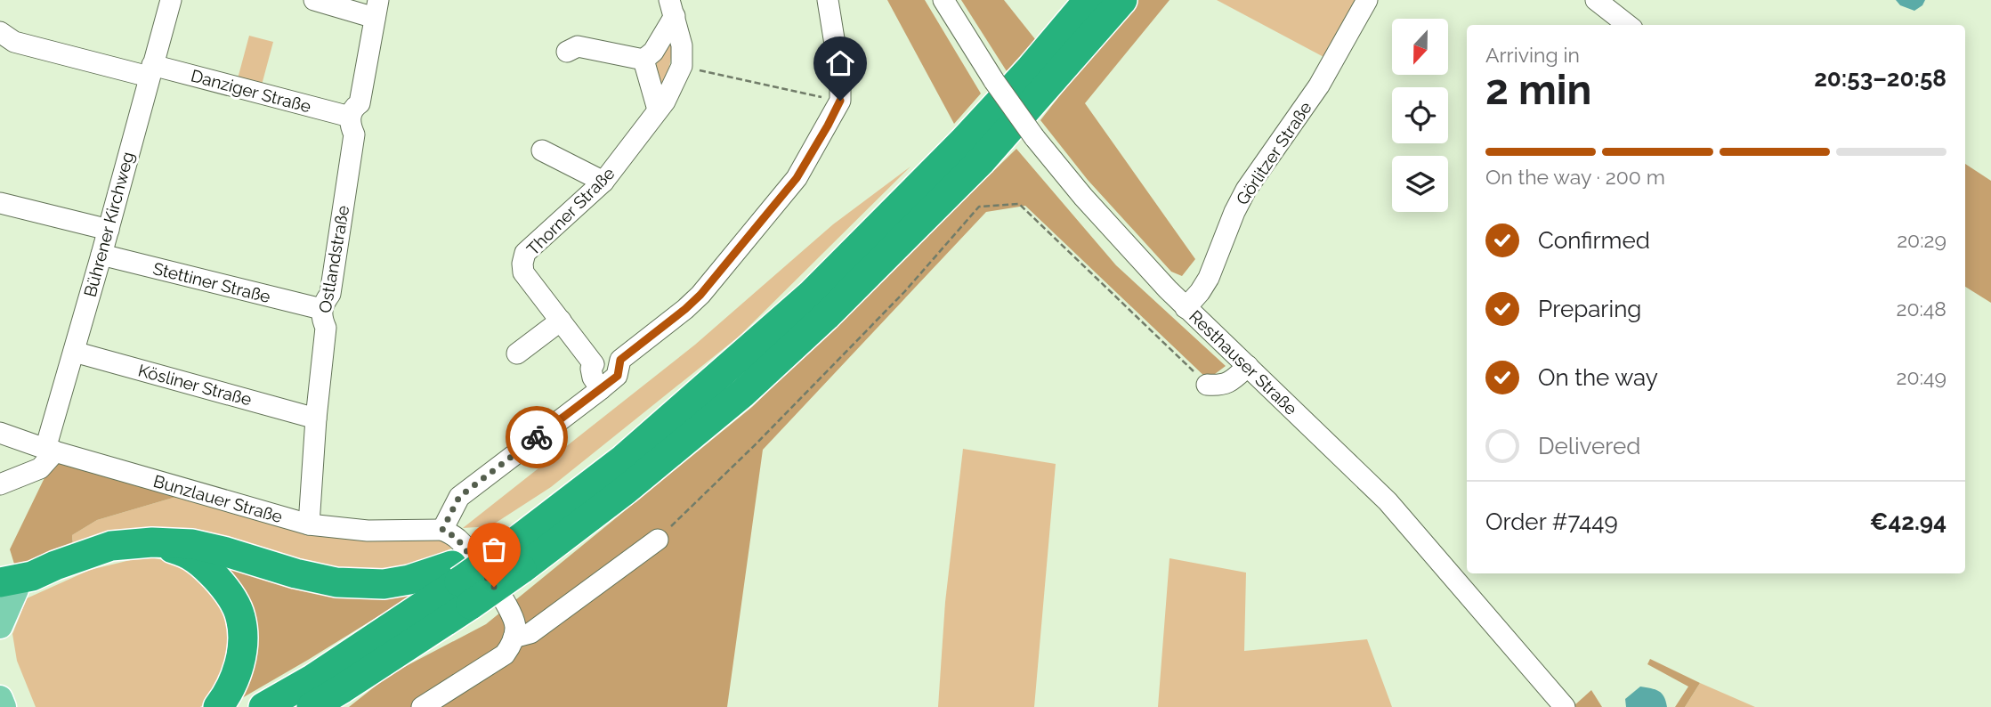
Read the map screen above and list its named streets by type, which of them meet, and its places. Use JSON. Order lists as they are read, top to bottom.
{
  "streets": {
    "street": [
      "Danziger Straße",
      "Görlitzer Straße",
      "Thorner Straße",
      "Bührener Kirchweg",
      "Ostlandstraße",
      "Stettiner Straße",
      "Resthauser Straße",
      "Kösliner Straße",
      "Bunzlauer Straße"
    ]
  },
  "crossings": [
    ["Danziger Straße", "Bührener Kirchweg"],
    ["Danziger Straße", "Ostlandstraße"],
    ["Görlitzer Straße", "Resthauser Straße"],
    ["Bührener Kirchweg", "Stettiner Straße"],
    ["Bührener Kirchweg", "Kösliner Straße"],
    ["Bührener Kirchweg", "Bunzlauer Straße"],
    ["Ostlandstraße", "Stettiner Straße"],
    ["Ostlandstraße", "Kösliner Straße"],
    ["Ostlandstraße", "Bunzlauer Straße"]
  ],
  "north": "bottom",
  "page": {
    "heading": ["2 min", "Arriving in", "20:53–20:58"],
    "panel": ["Order #7449", "€42.94"],
    "bar": "On the way · 200 m",
    "list": [
      ["Confirmed", "20:29"],
      ["Preparing", "20:48"],
      ["On the way", "20:49"],
      "Delivered"
    ]
  }
}
